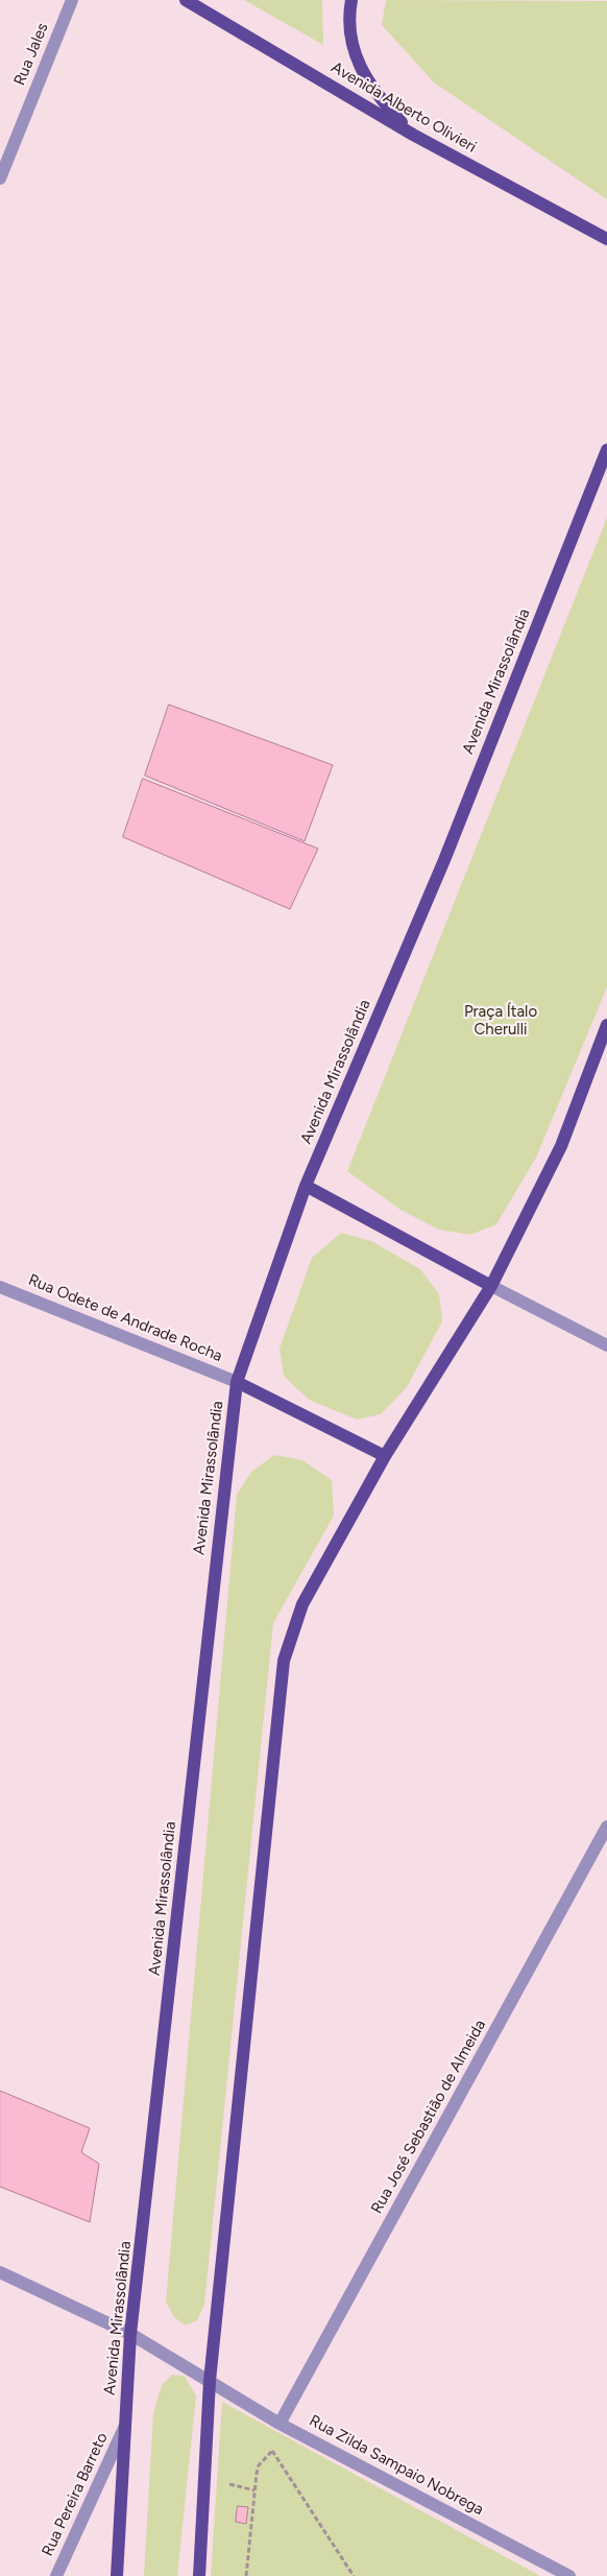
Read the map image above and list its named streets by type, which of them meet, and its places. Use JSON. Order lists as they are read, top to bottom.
{
  "streets": {
    "main road": ["Avenida Alberto Olivieri", "Avenida Mirassolândia"],
    "street": [
      "Rua Jales",
      "Rua Odete de Andrade Rocha",
      "Rua José Sebastião de Almeida",
      "Rua Zilda Sampaio Nobrega",
      "Rua Pereira Barreto"
    ]
  },
  "crossings": [
    ["Avenida Mirassolândia", "Rua Odete de Andrade Rocha"],
    ["Avenida Mirassolândia", "Rua Zilda Sampaio Nobrega"],
    ["Avenida Mirassolândia", "Rua Pereira Barreto"],
    ["Rua José Sebastião de Almeida", "Rua Zilda Sampaio Nobrega"]
  ],
  "parks": ["Praça Ítalo Cherulli"]
}
